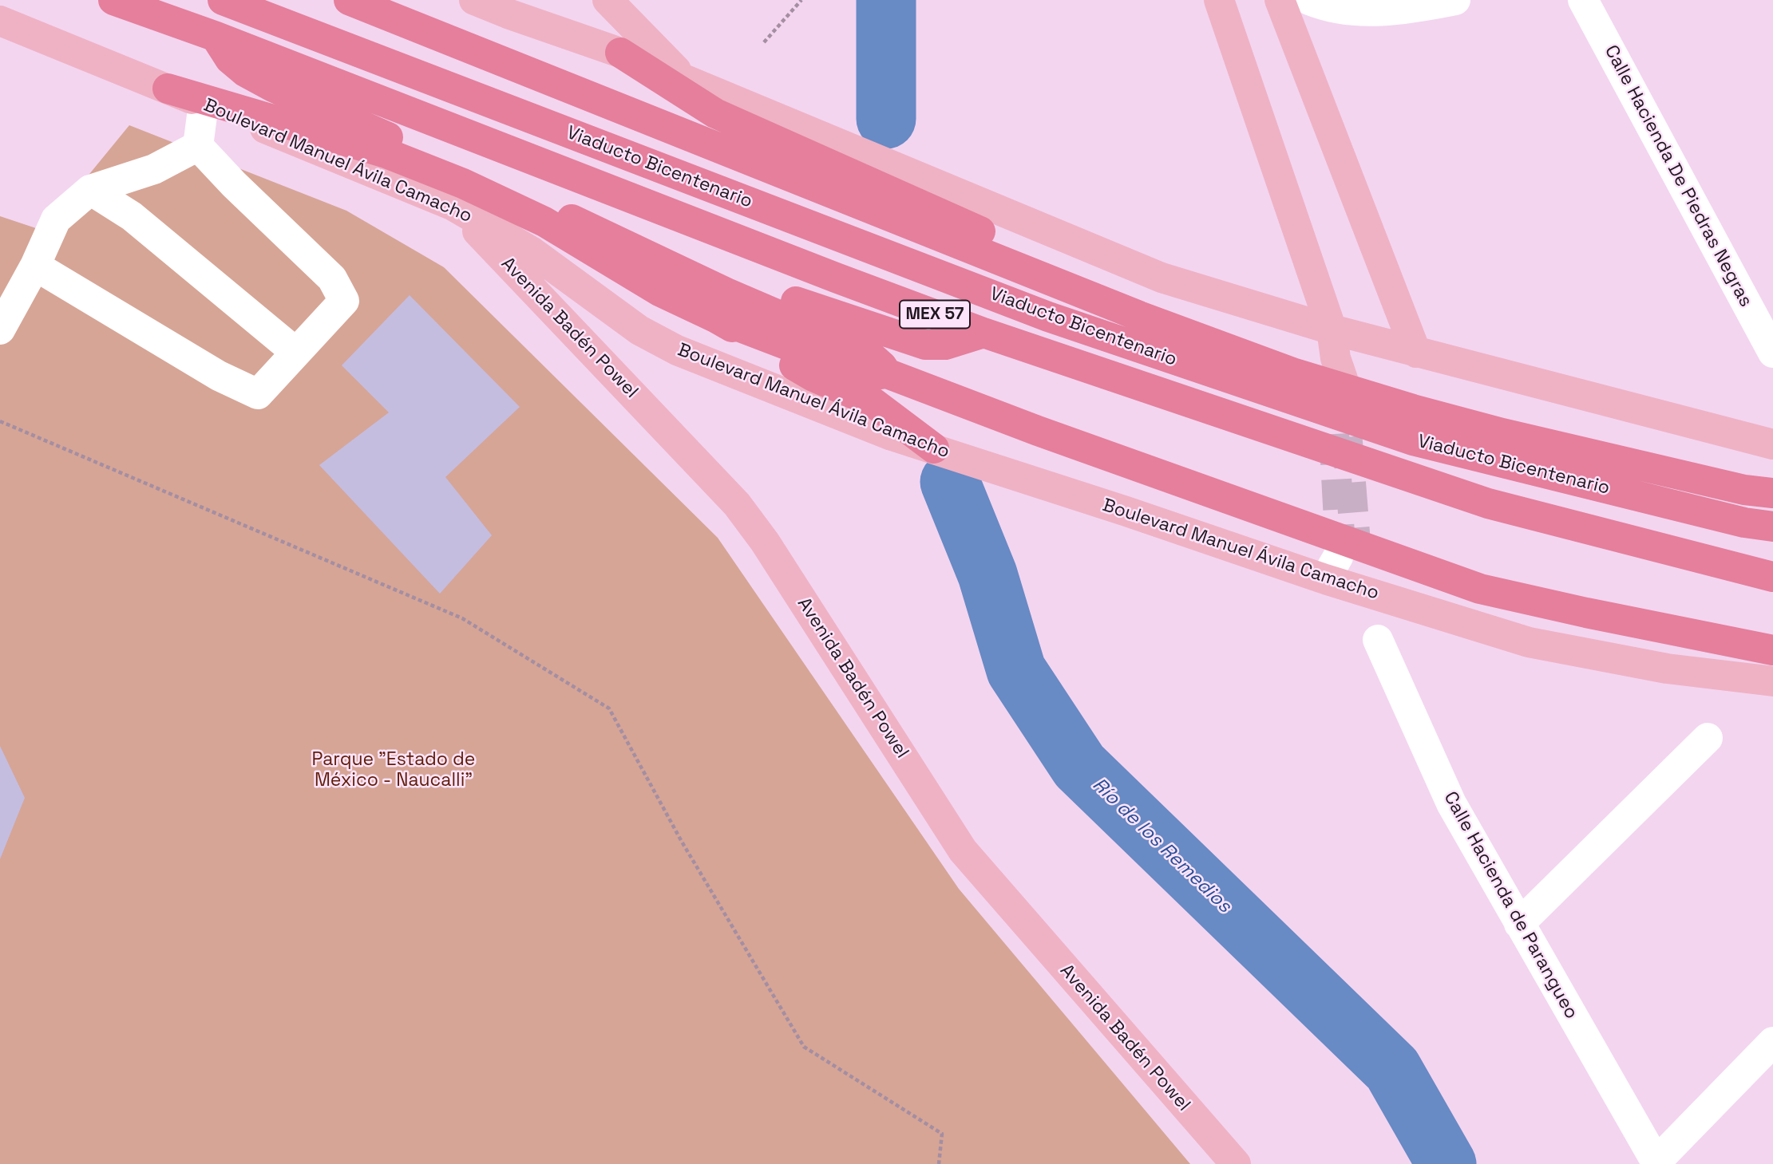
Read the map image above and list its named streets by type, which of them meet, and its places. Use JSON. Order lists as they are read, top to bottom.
{
  "streets": {
    "highway": ["Viaducto Bicentenario", "MEX 57"],
    "main road": ["Boulevard Manuel Ávila Camacho", "Avenida Badén Powel"],
    "street": ["Calle Hacienda De Piedras Negras", "Calle Hacienda de Parangueo"]
  },
  "crossings": [
    ["Boulevard Manuel Ávila Camacho", "Avenida Badén Powel"]
  ],
  "water": ["Río de los Remedios"],
  "parks": ["Parque \"Estado de México - Naucalli\""]
}
